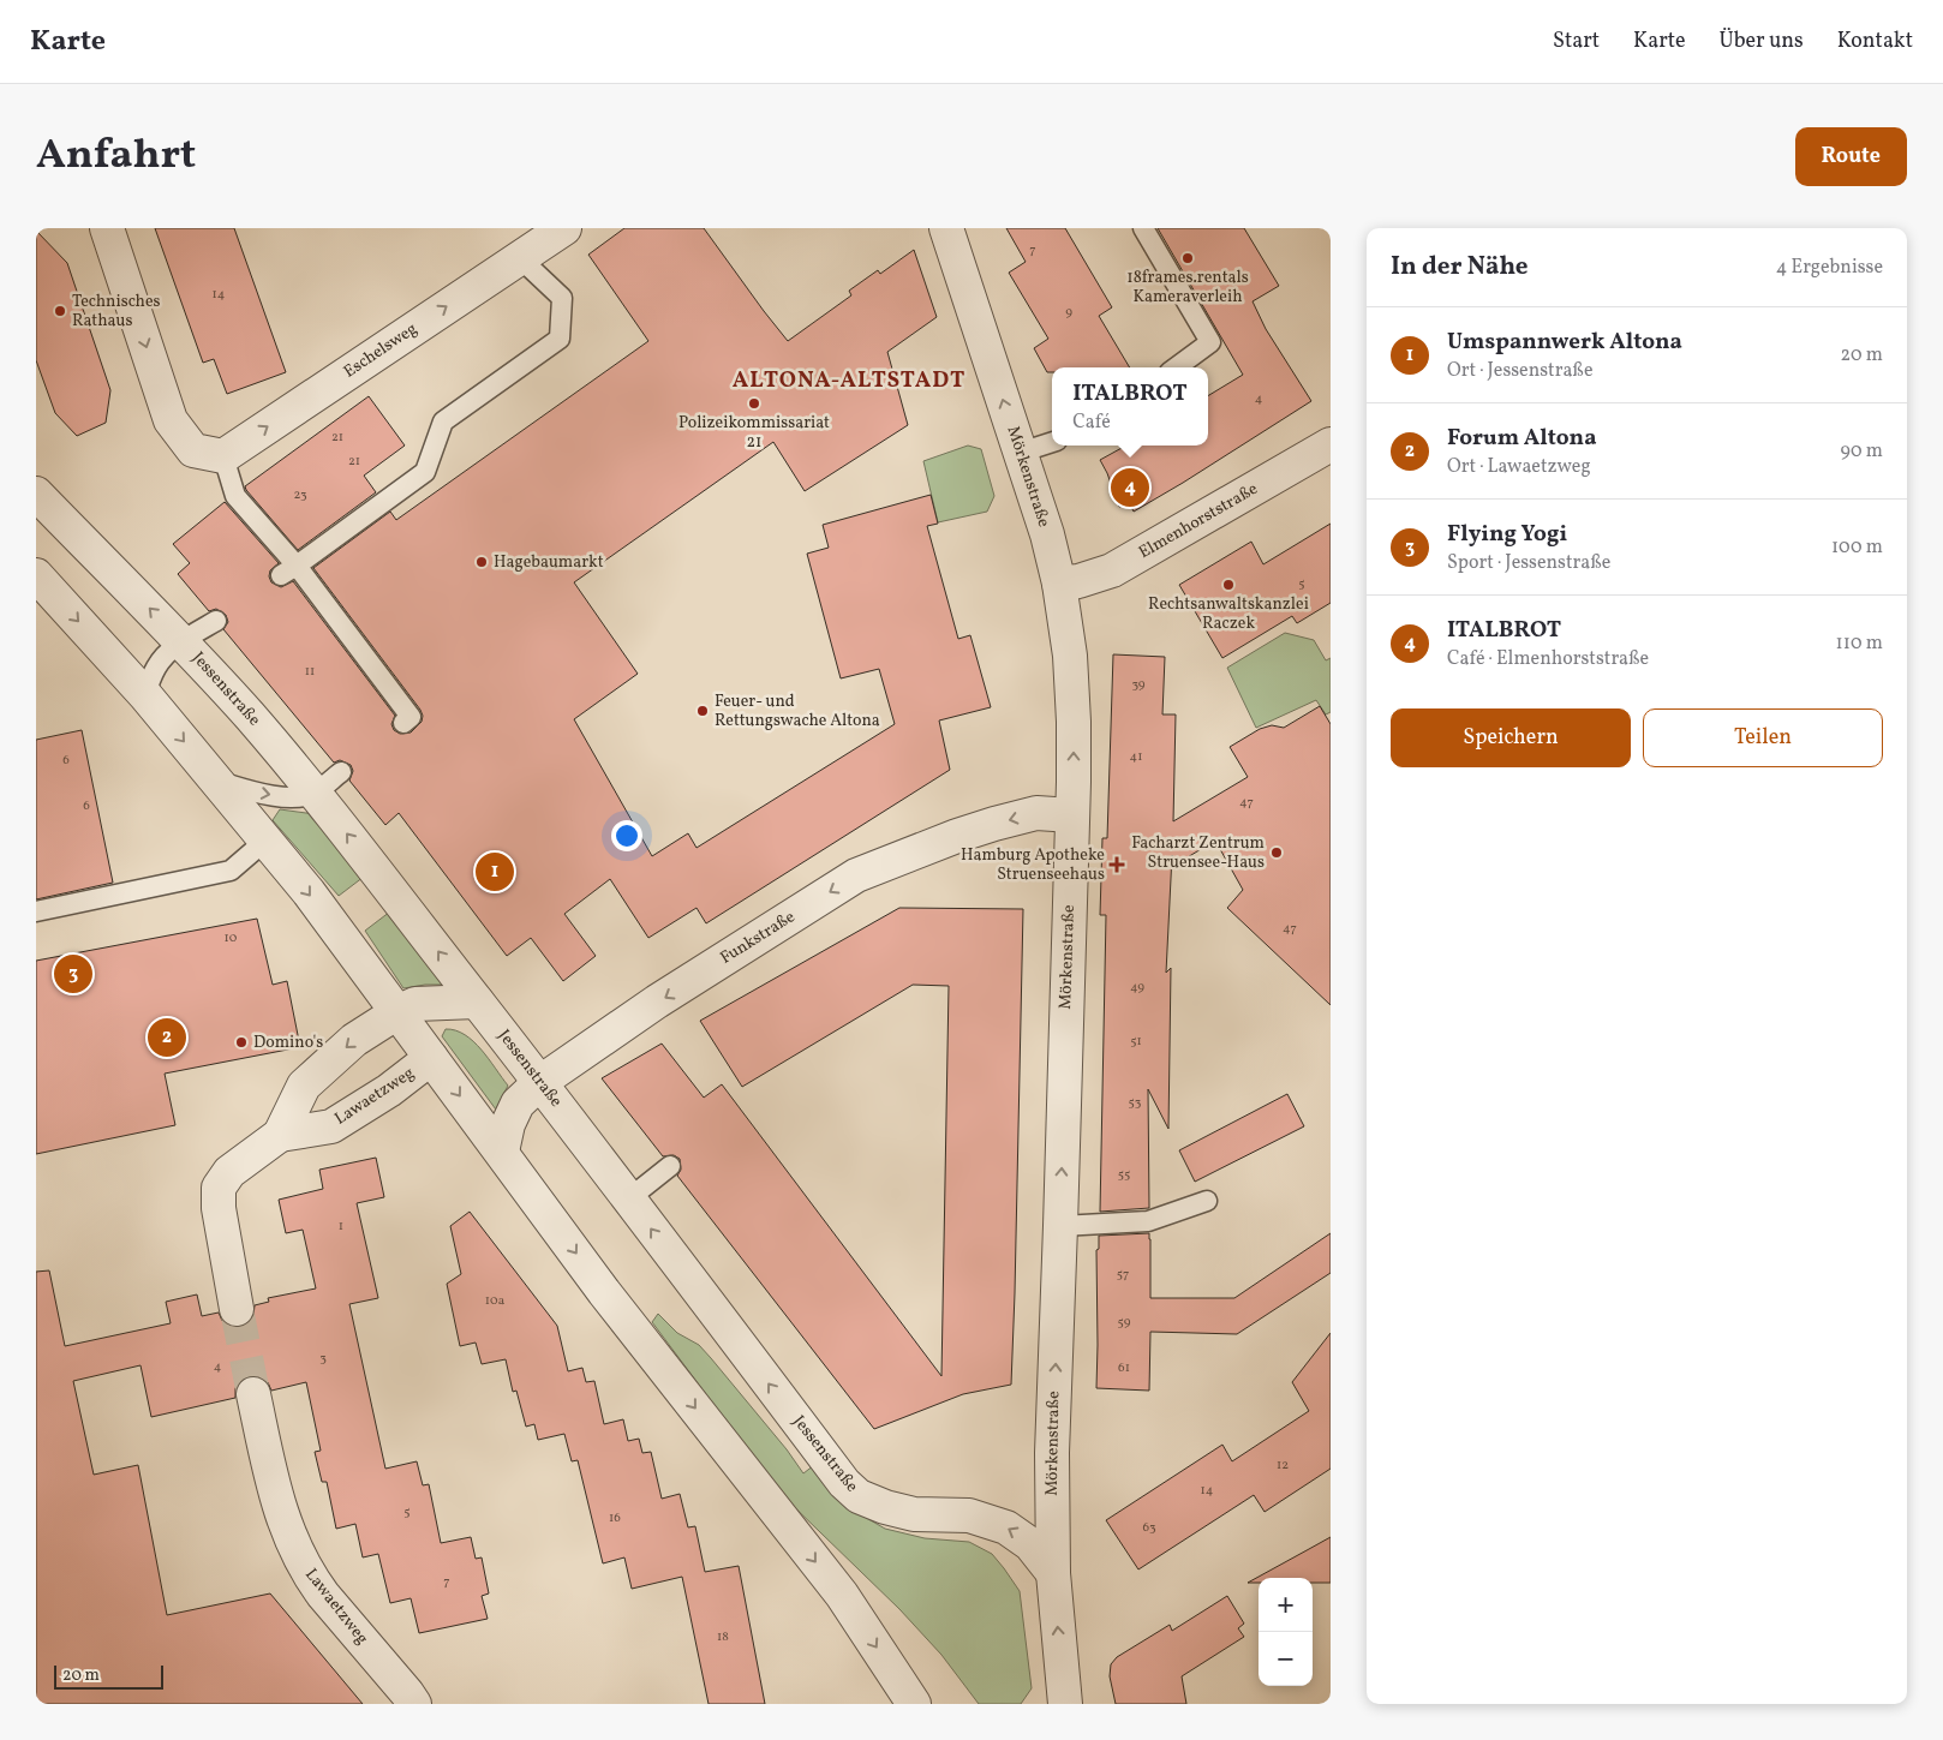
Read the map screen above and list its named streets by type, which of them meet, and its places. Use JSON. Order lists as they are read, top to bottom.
{
  "streets": {
    "street": [
      "Eschelsweg",
      "Mörkenstraße",
      "Elmenhorststraße",
      "Jessenstraße",
      "Funkstraße",
      "Lawaetzweg"
    ]
  },
  "crossings": [
    ["Mörkenstraße", "Elmenhorststraße"],
    ["Mörkenstraße", "Jessenstraße"],
    ["Mörkenstraße", "Funkstraße"],
    ["Jessenstraße", "Funkstraße"],
    ["Jessenstraße", "Lawaetzweg"]
  ],
  "one_way": ["Eschelsweg", "Mörkenstraße", "Funkstraße"],
  "districts": ["ALTONA-ALTSTADT"],
  "places": {
    "other": [
      "18frames.rentals Kameraverleih",
      "Technisches Rathaus",
      "Polizeikommissariat 21",
      "Hagebaumarkt",
      "Rechtsanwaltskanzlei Raczek",
      "Feuer- und Rettungswache Altona",
      "Facharzt Zentrum Struensee-Haus",
      "Domino's"
    ],
    "health": ["Hamburg Apotheke Struenseehaus"]
  },
  "house_numbers": [
    "7",
    "14",
    "9",
    "4",
    "21",
    "21",
    "23",
    "5",
    "11",
    "39",
    "41",
    "6",
    "47",
    "6",
    "47",
    "10",
    "49",
    "51",
    "53",
    "55",
    "1",
    "57",
    "10a",
    "59",
    "3",
    "4",
    "61",
    "12",
    "14",
    "5",
    "16",
    "63",
    "7",
    "18"
  ],
  "scale_bar": "20 m",
  "page": {
    "header": "Karte",
    "nav": [
      "Start",
      "Karte",
      "Über uns",
      "Kontakt"
    ],
    "title": "Anfahrt",
    "buttons": [
      "Route",
      ["Speichern", "Teilen"]
    ],
    "heading": ["In der Nähe", "4 Ergebnisse"],
    "list": [
      {
        "mark": "1",
        "name": "Umspannwerk Altona",
        "note": "Ort · Jessenstraße",
        "value": "20 m"
      },
      {
        "mark": "2",
        "name": "Forum Altona",
        "note": "Ort · Lawaetzweg",
        "value": "90 m"
      },
      {
        "mark": "3",
        "name": "Flying Yogi",
        "note": "Sport · Jessenstraße",
        "value": "100 m"
      },
      {
        "mark": "4",
        "name": "ITALBROT",
        "note": "Café · Elmenhorststraße",
        "value": "110 m"
      }
    ],
    "popup": ["ITALBROT", "Café"],
    "pins": [
      "4",
      "1",
      "3",
      "2"
    ],
    "map_buttons": ["+", "−"],
    "scale": "20 m"
  }
}
